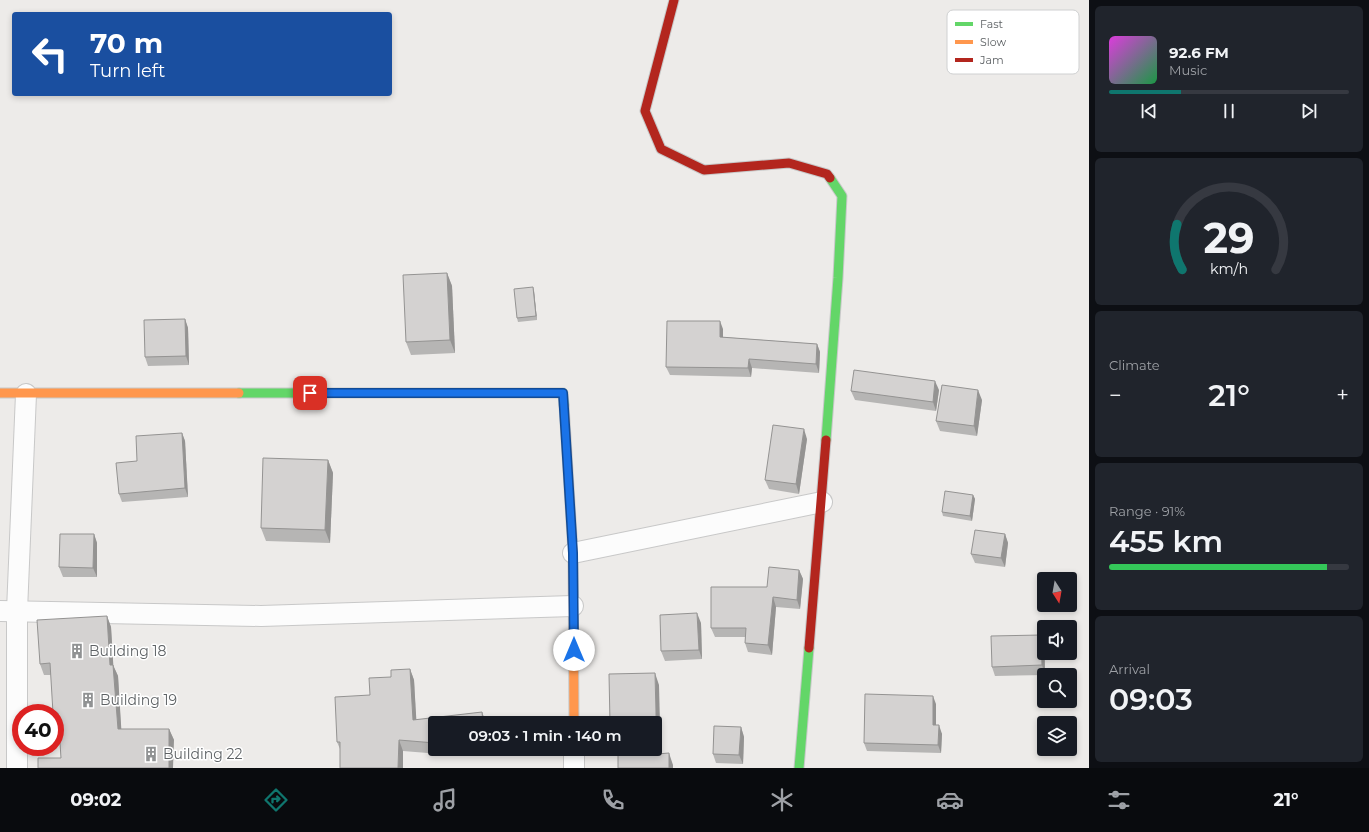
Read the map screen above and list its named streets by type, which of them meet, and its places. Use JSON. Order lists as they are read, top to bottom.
{
  "places": {
    "building": ["Building 18", "Building 19", "Building 22"]
  },
  "legend": ["Fast", "Slow", "Jam"],
  "north": "bottom",
  "page": {
    "turn": ["70 m", "Turn left"],
    "song": ["92.6 FM", "Music"],
    "tile": [
      "Climate",
      ["Range · 91%", "455 km"],
      ["Arrival", "09:03"]
    ],
    "heat": ["−", "21°", "+"],
    "limit": "40",
    "trip": "09:03 · 1 min · 140 m",
    "tabs": ["09:02", "21°"],
    "gauge": ["29", "km/h"]
  }
}
